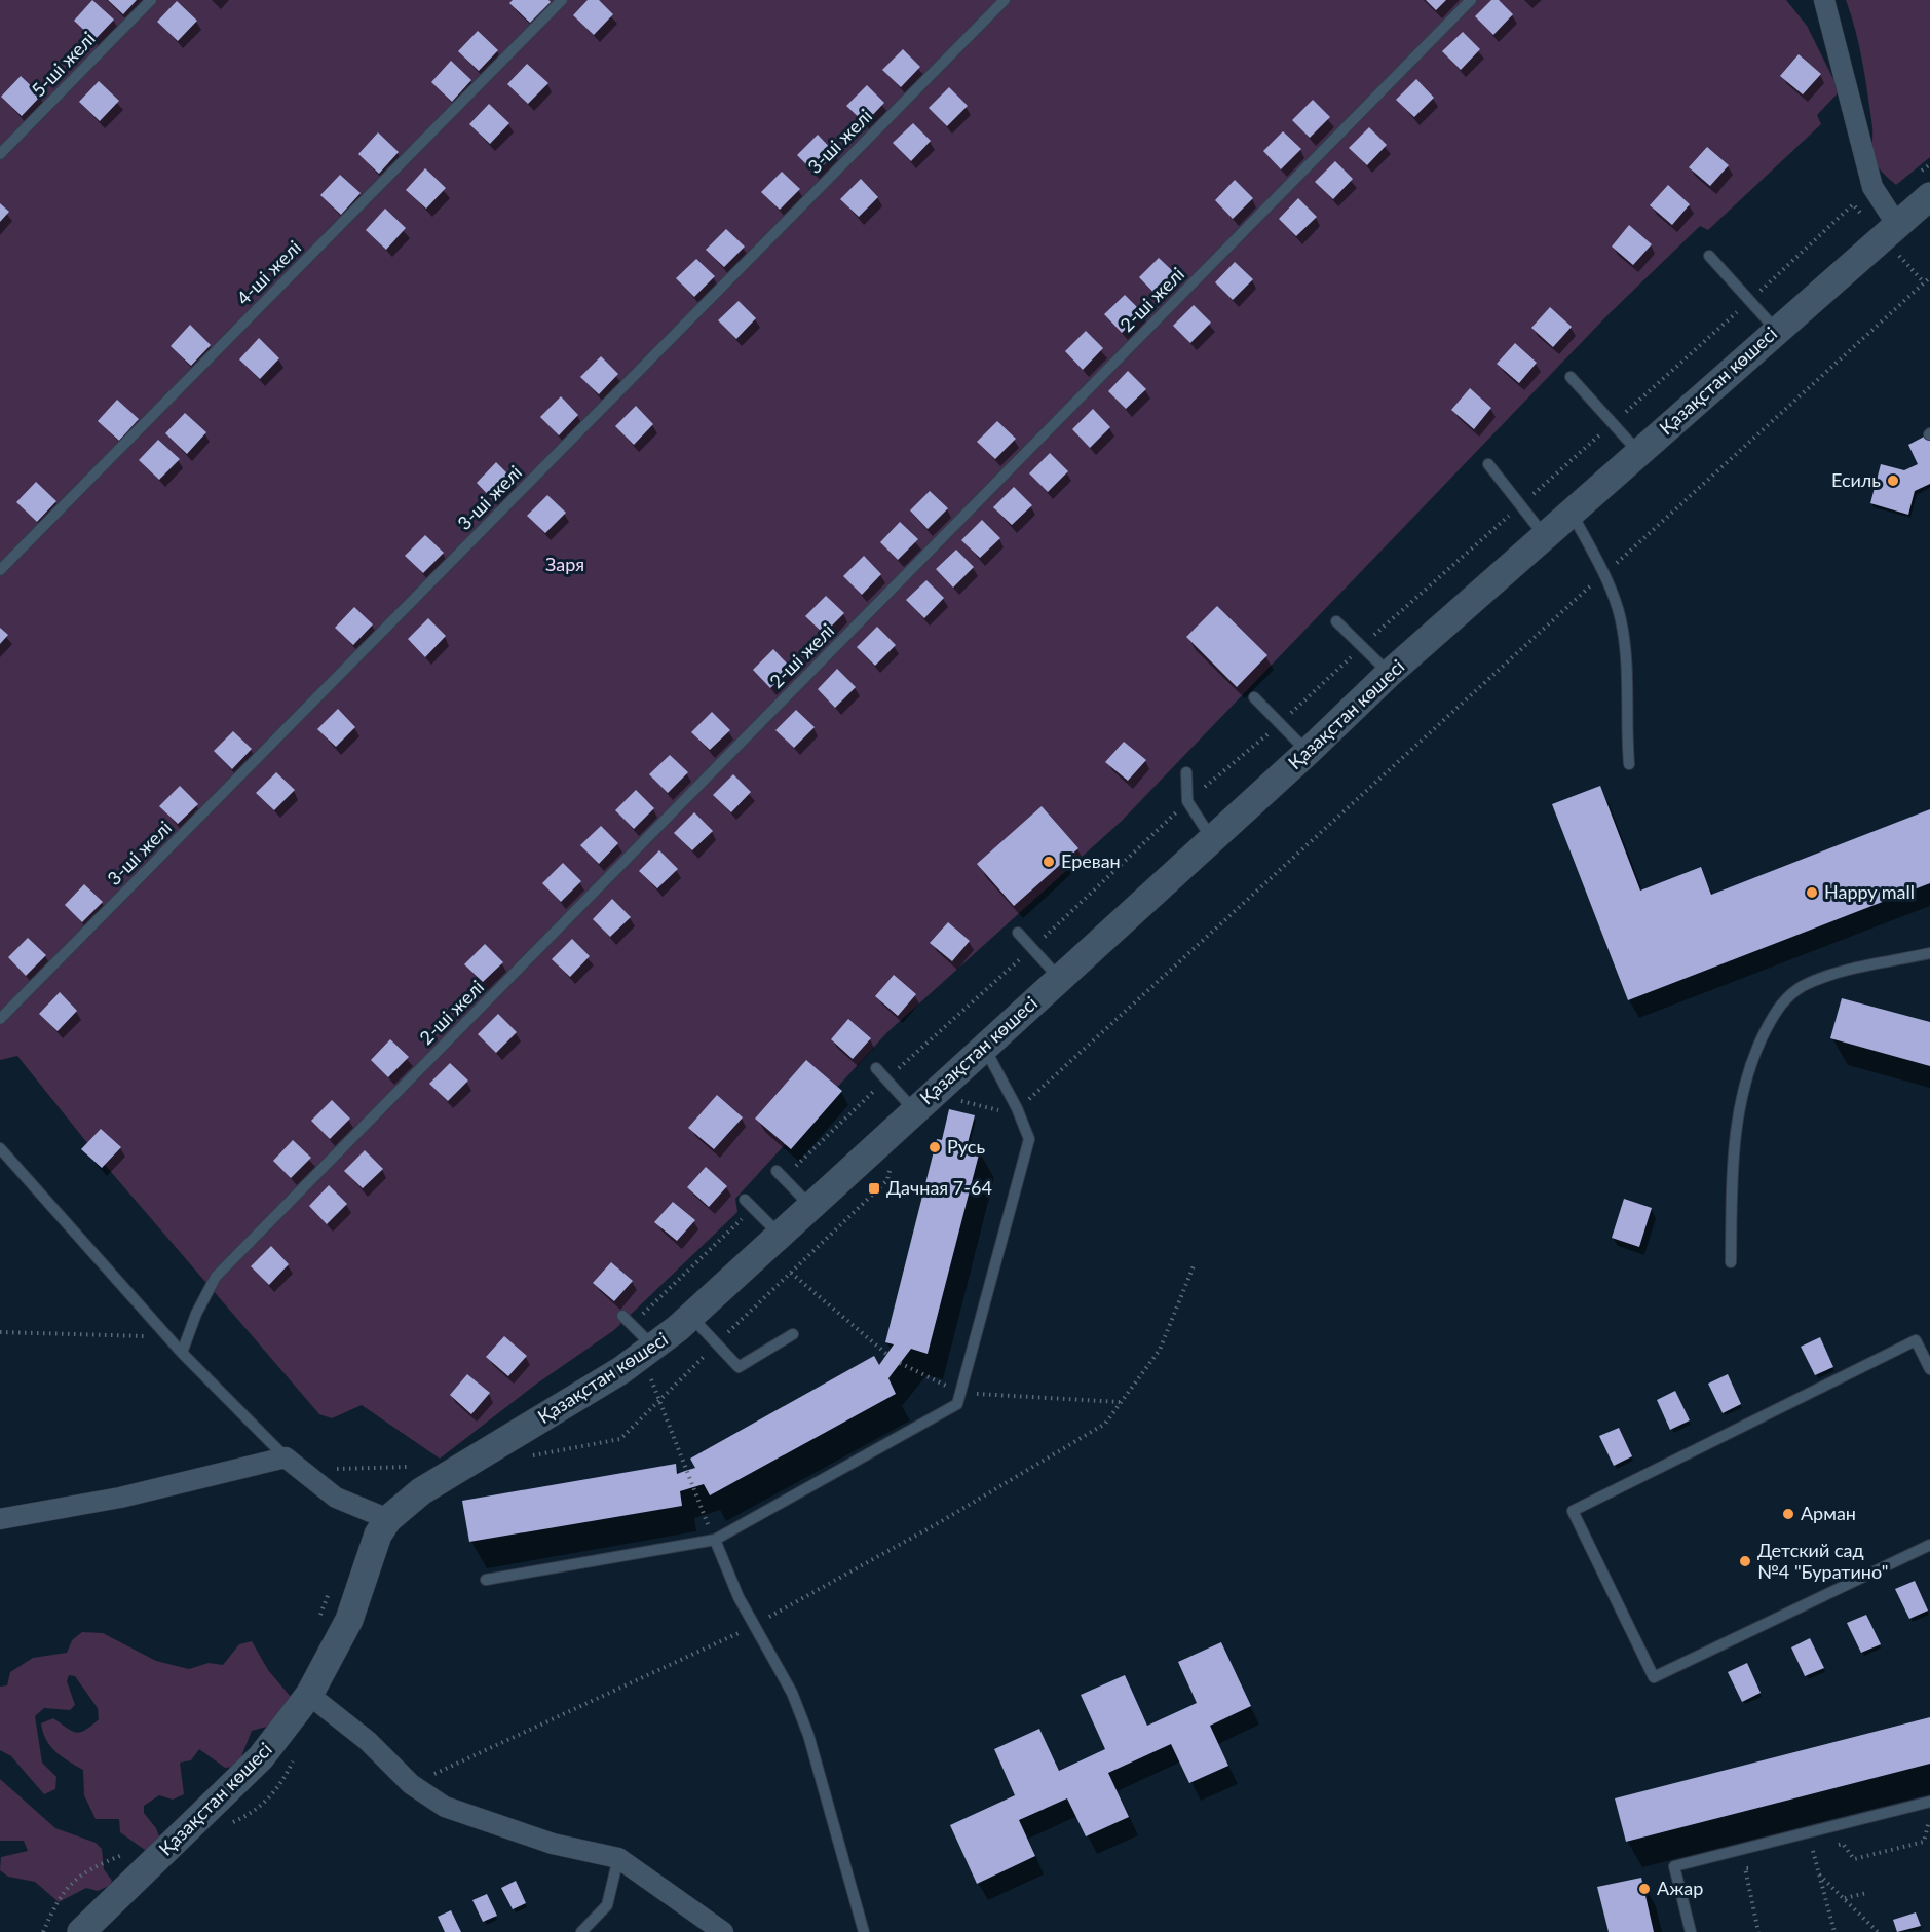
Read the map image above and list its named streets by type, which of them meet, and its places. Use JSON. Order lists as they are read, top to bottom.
{
  "streets": {
    "street": ["Қазақстан көшесі"],
    "lane": [
      "5-ші желі",
      "3-ші желі",
      "4-ші желі",
      "2-ші желі"
    ]
  },
  "parks": ["Заря"],
  "places": {
    "other": [
      "Есиль",
      "Ереван",
      "Happy mall",
      "Русь",
      "Арман",
      "Детский сад №4 \"Буратино\"",
      "Ажар"
    ],
    "transit": ["Дачная 7-64"]
  }
}
